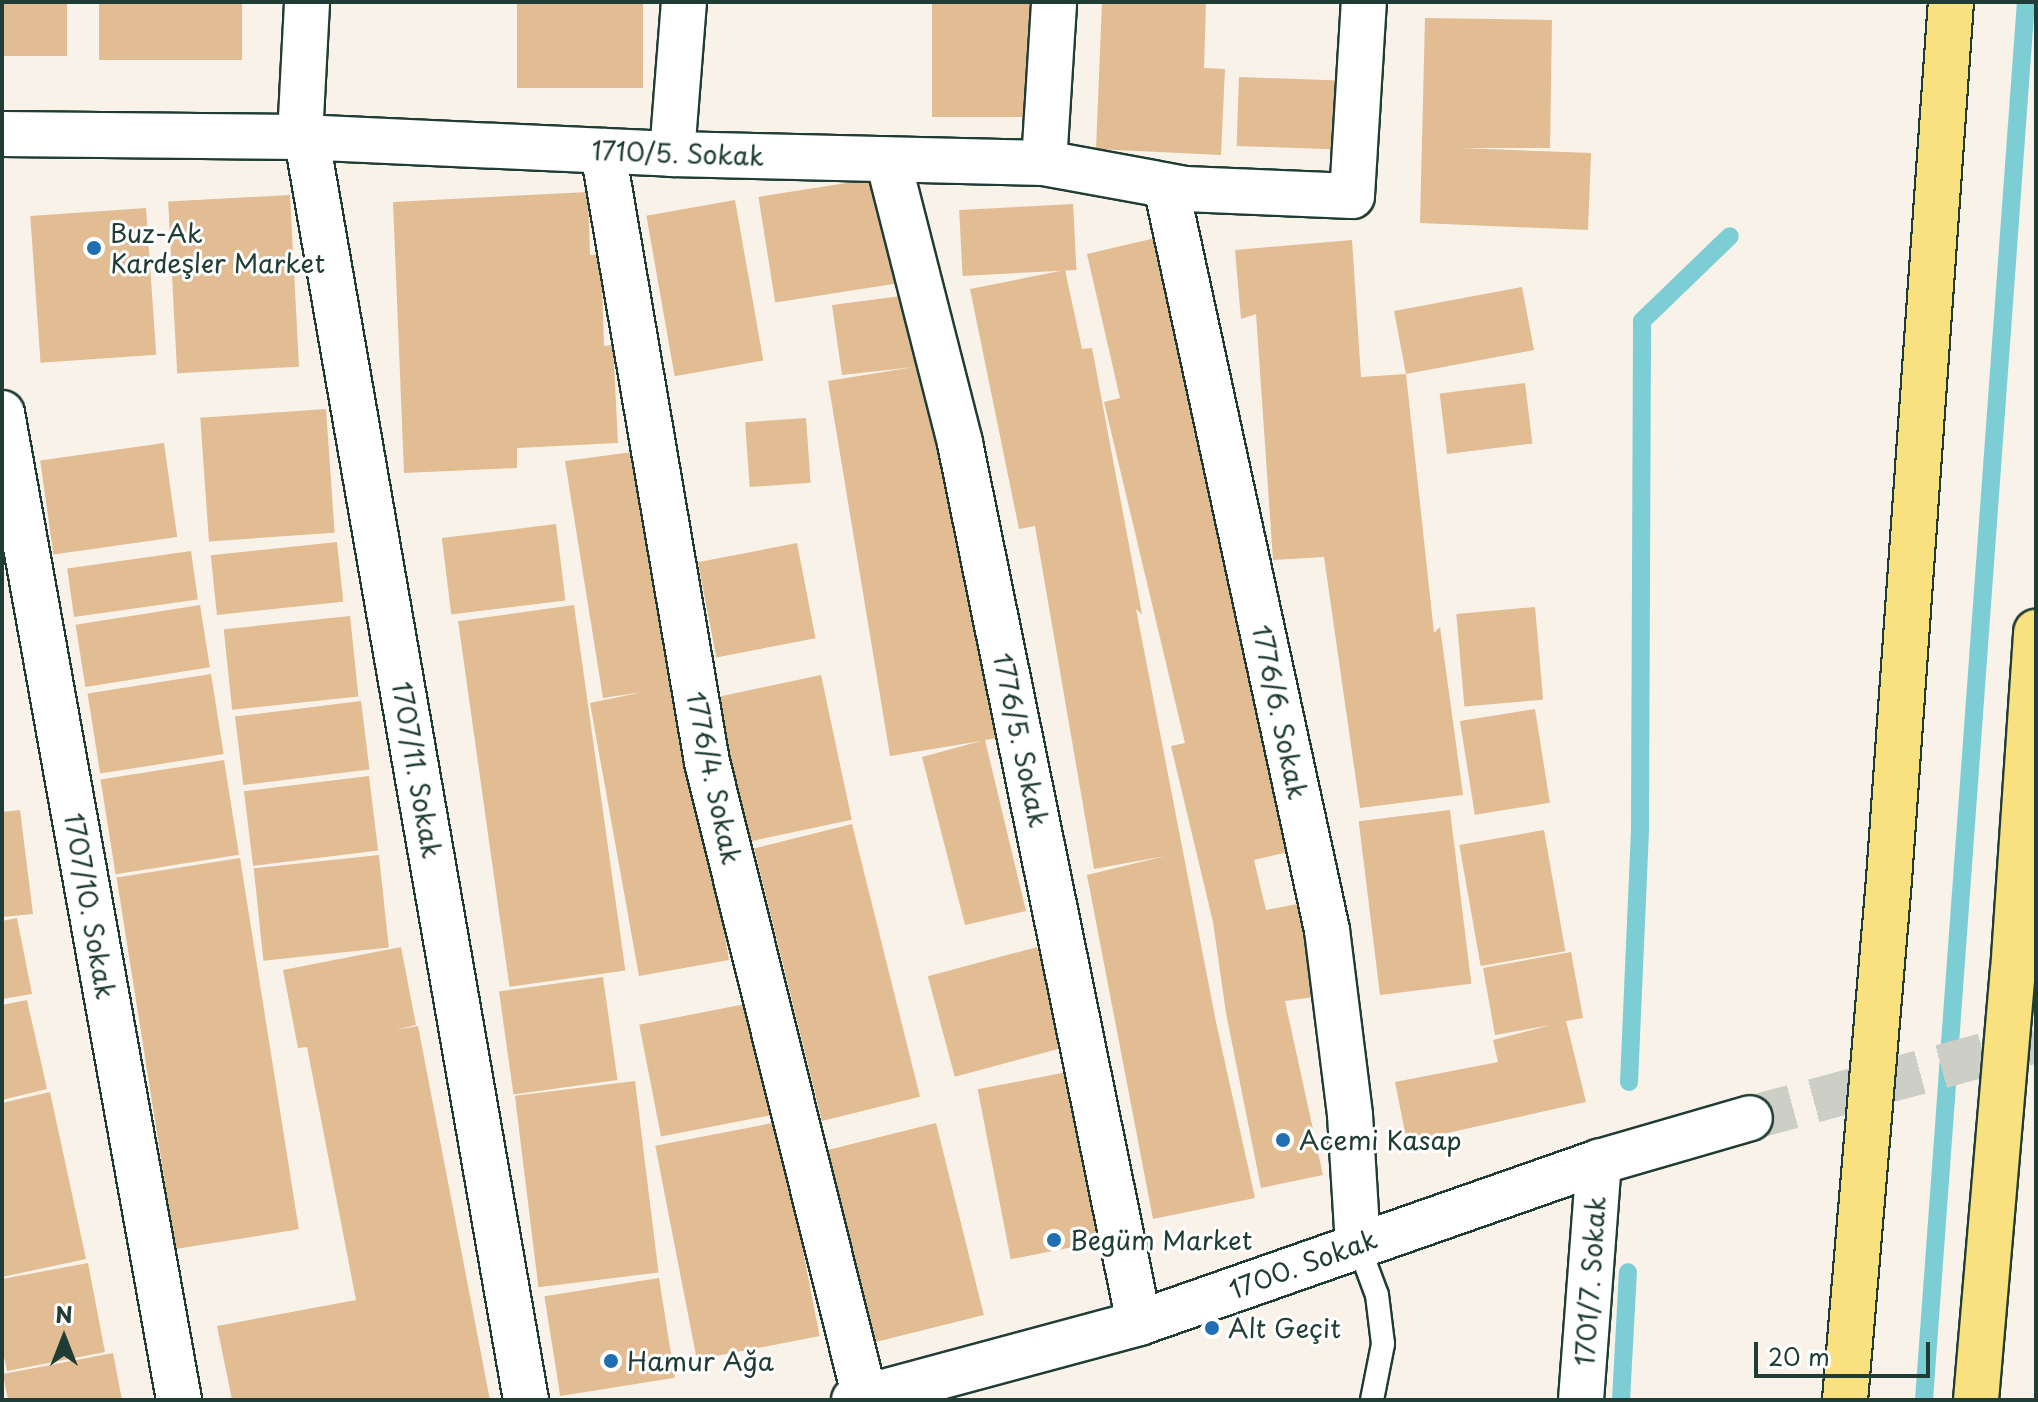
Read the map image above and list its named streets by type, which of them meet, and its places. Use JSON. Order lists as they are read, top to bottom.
{
  "streets": {
    "street": [
      "1710/5. Sokak",
      "1776/6. Sokak",
      "1776/5. Sokak",
      "1707/11. Sokak",
      "1776/4. Sokak",
      "1707/10. Sokak",
      "1700. Sokak",
      "1701/7. Sokak"
    ]
  },
  "crossings": [
    ["1710/5. Sokak", "1776/6. Sokak"],
    ["1710/5. Sokak", "1776/5. Sokak"],
    ["1710/5. Sokak", "1707/11. Sokak"],
    ["1710/5. Sokak", "1776/4. Sokak"],
    ["1776/6. Sokak", "1700. Sokak"],
    ["1776/5. Sokak", "1700. Sokak"],
    ["1776/4. Sokak", "1700. Sokak"],
    ["1700. Sokak", "1701/7. Sokak"]
  ],
  "places": [
    "Buz-Ak Kardeşler Market",
    "Acemi Kasap",
    "Begüm Market",
    "Alt Geçit",
    "Hamur Ağa"
  ],
  "scale_bar": "20 m",
  "north": "top"
}
